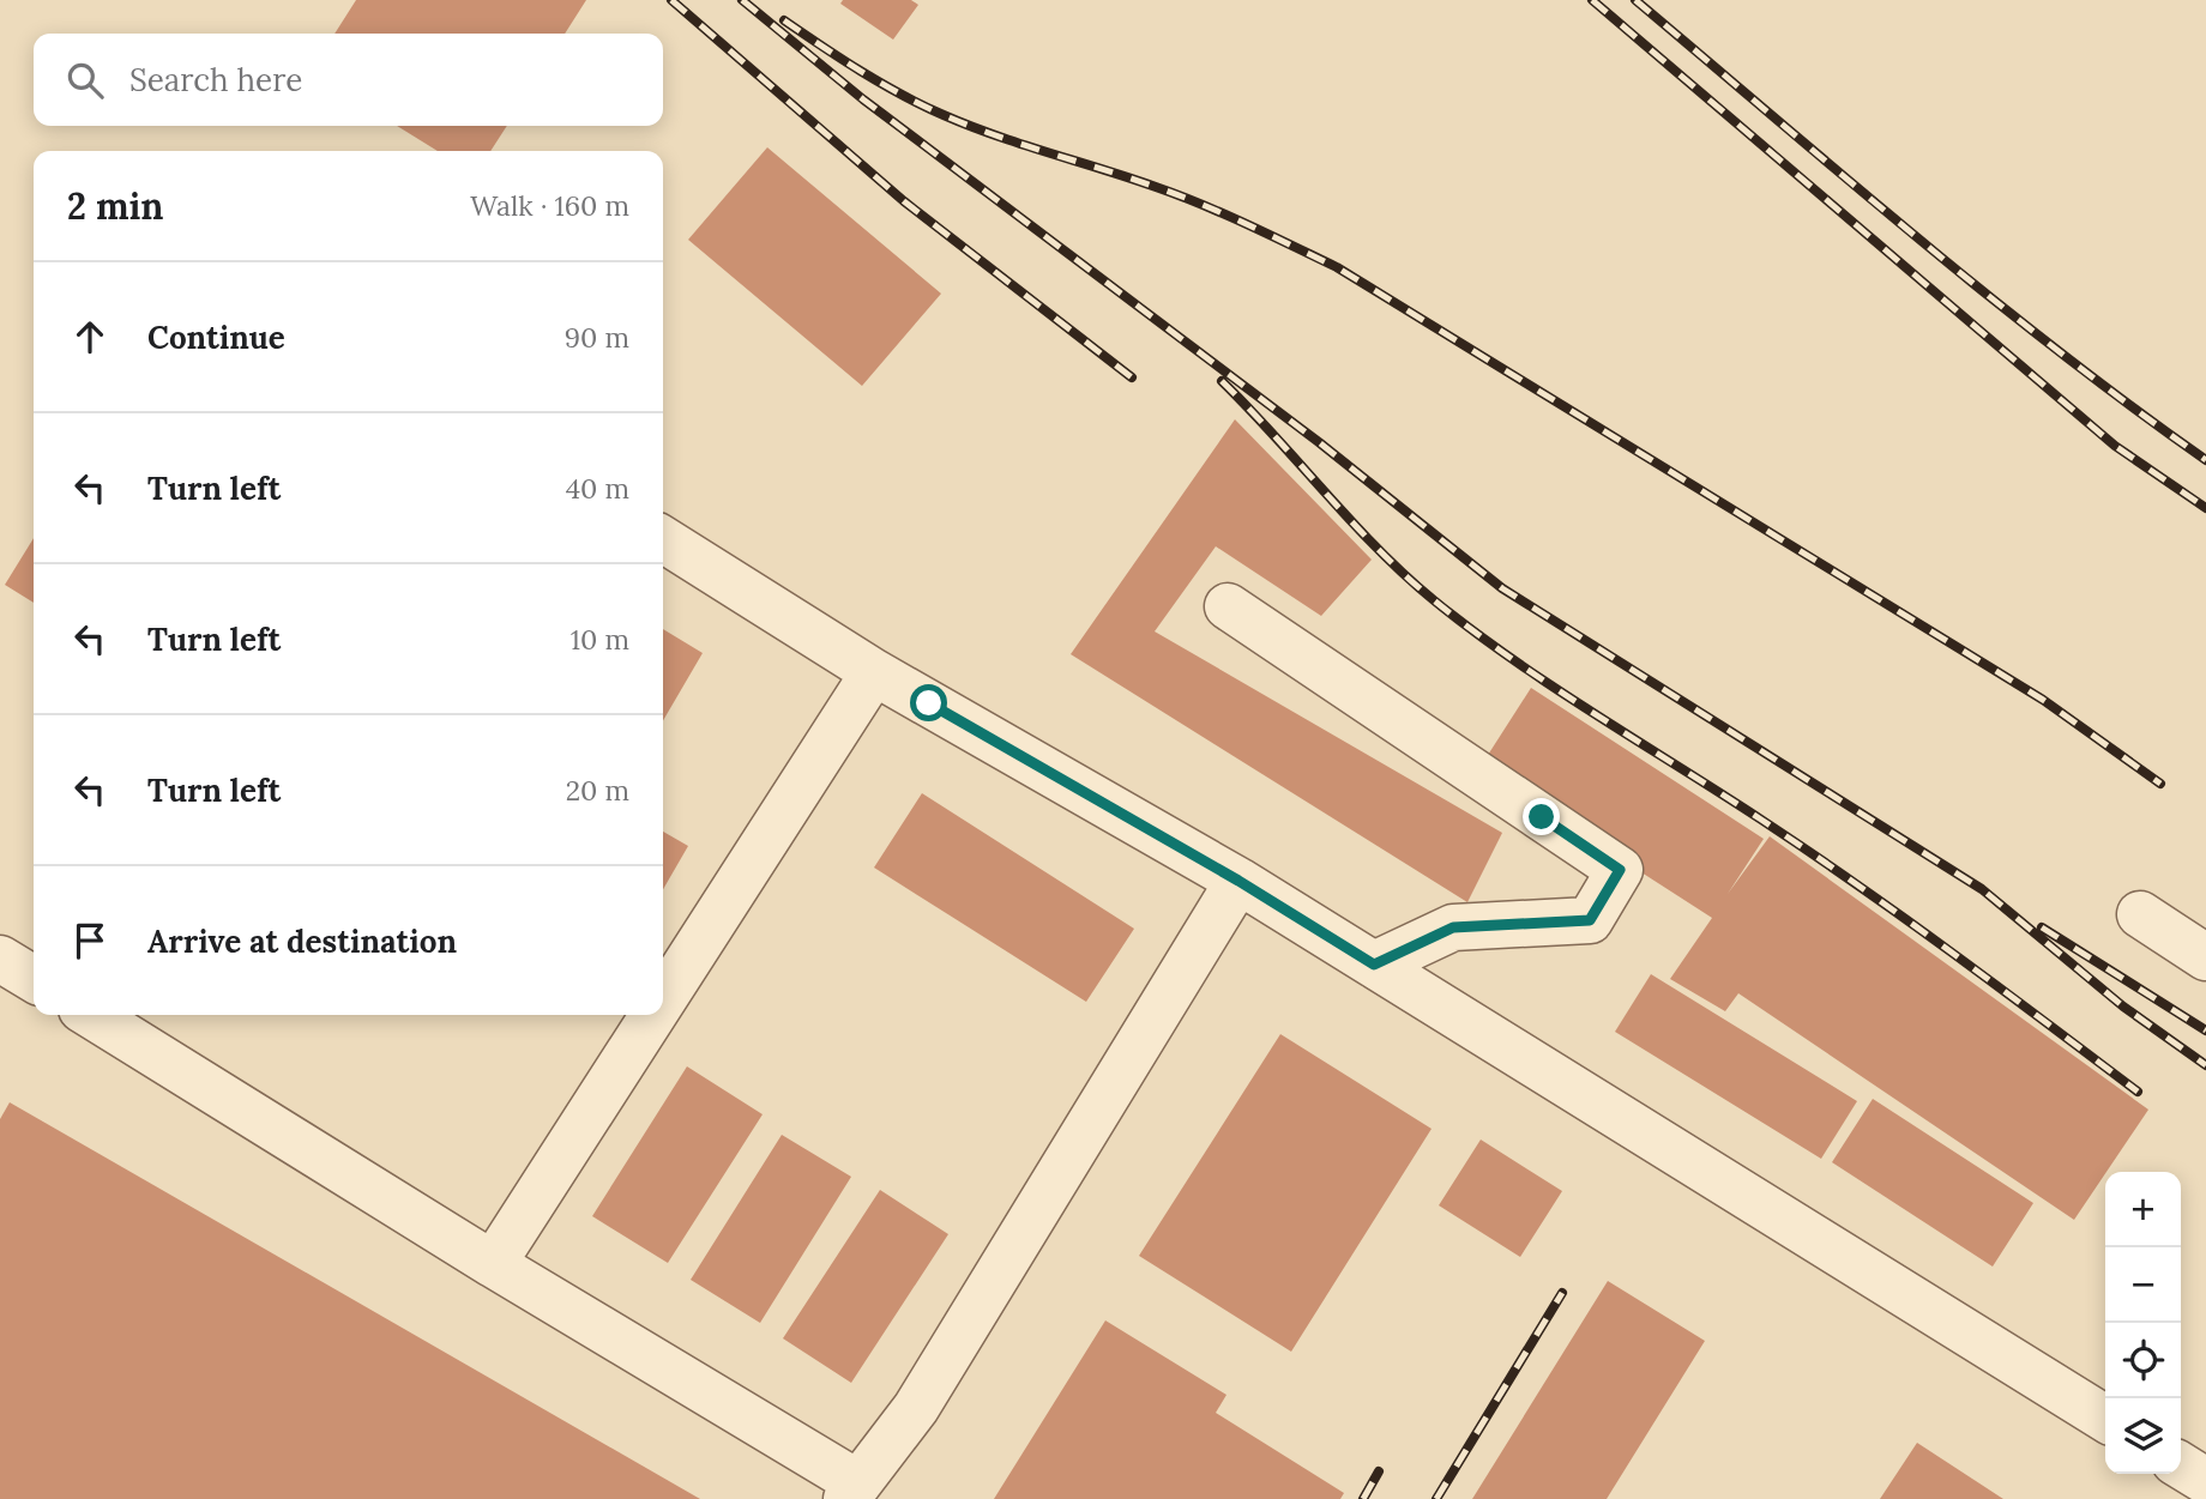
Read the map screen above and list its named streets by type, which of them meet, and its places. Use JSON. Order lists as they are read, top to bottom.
{
  "page": {
    "search": "Search here",
    "heading": ["2 min", "Walk · 160 m"],
    "list": [
      ["Continue", "90 m"],
      ["Turn left", "40 m"],
      ["Turn left", "10 m"],
      ["Turn left", "20 m"],
      "Arrive at destination"
    ],
    "map_buttons": ["+", "−"]
  }
}
